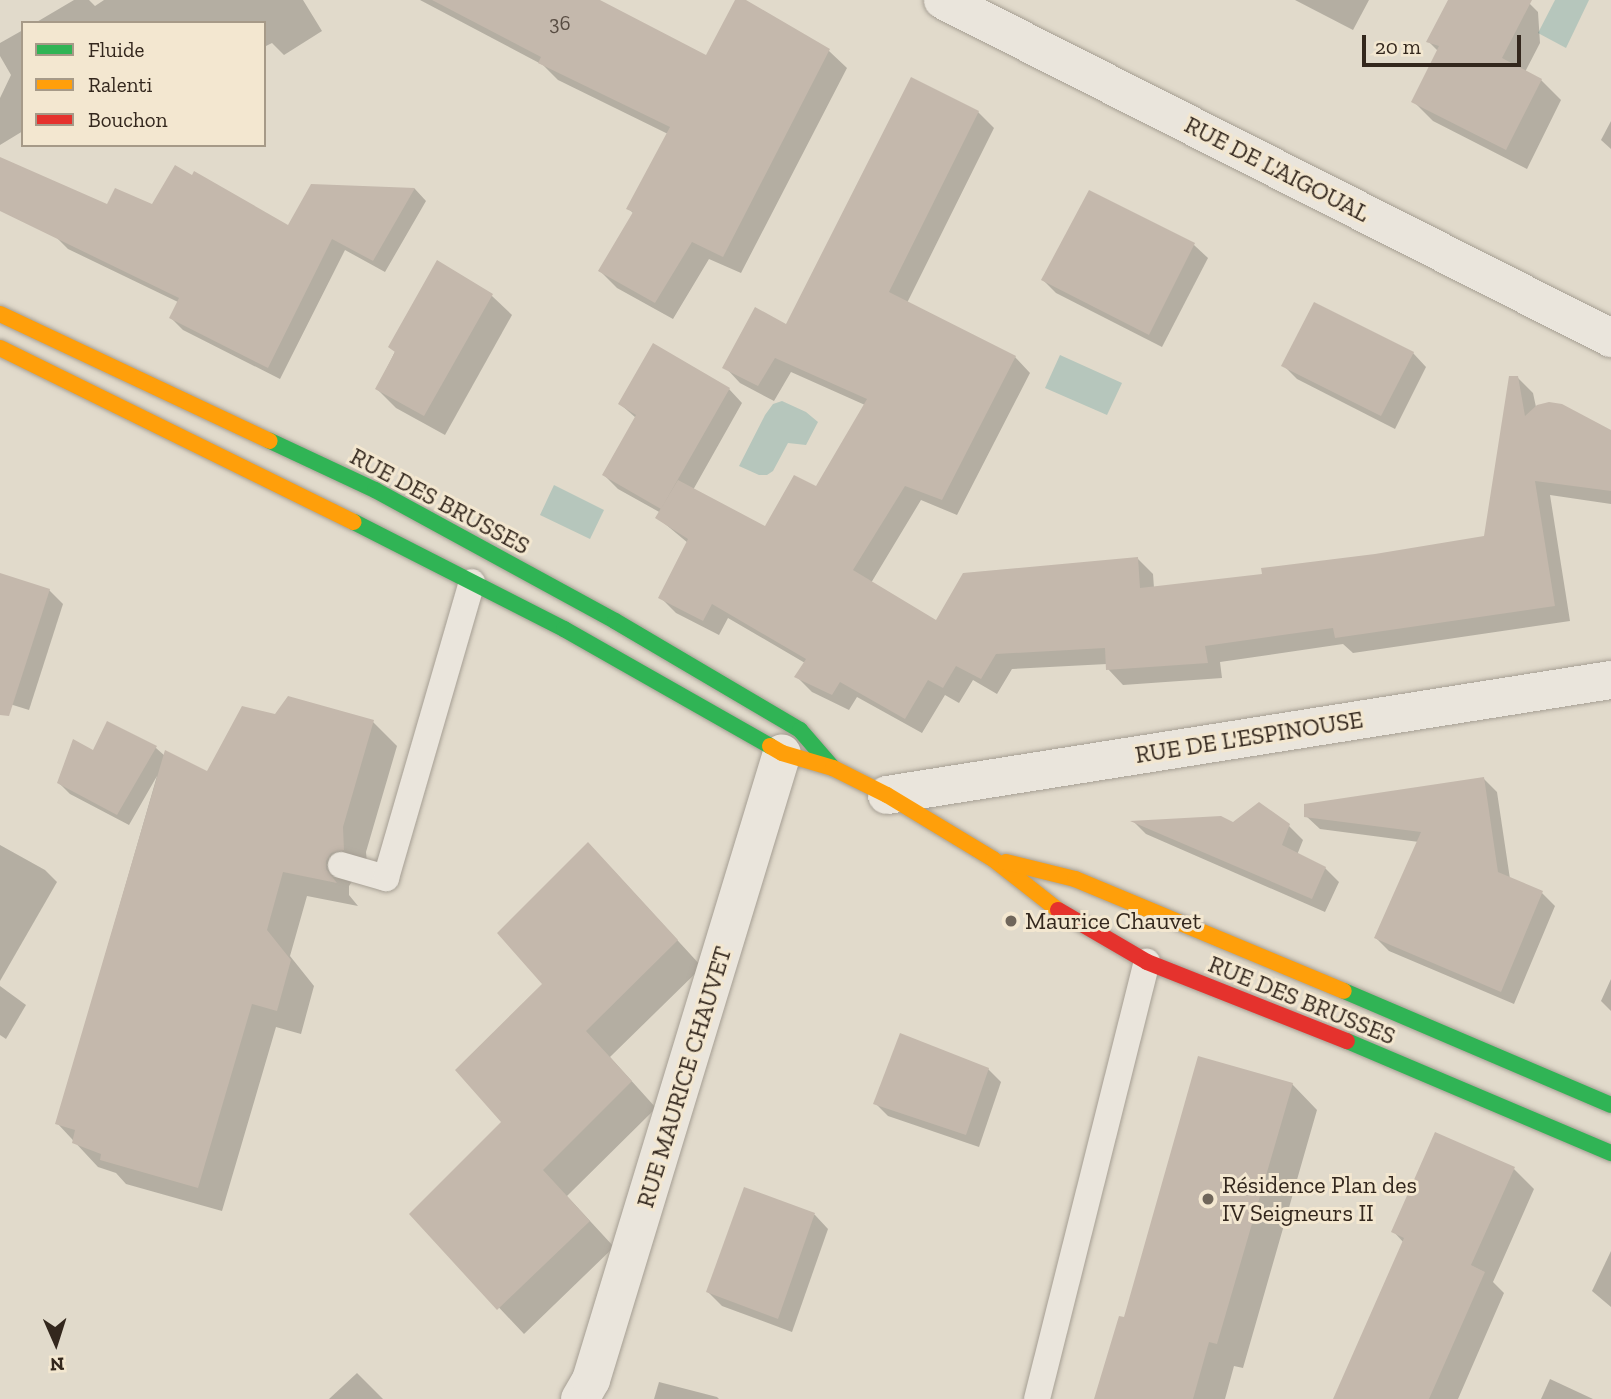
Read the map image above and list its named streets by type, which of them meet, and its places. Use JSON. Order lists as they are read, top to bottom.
{
  "streets": {
    "street": [
      "RUE DE L'AIGOUAL",
      "RUE DES BRUSSES",
      "RUE DE L'ESPINOUSE",
      "RUE MAURICE CHAUVET"
    ]
  },
  "crossings": [
    ["RUE DES BRUSSES", "RUE DE L'ESPINOUSE"],
    ["RUE DES BRUSSES", "RUE MAURICE CHAUVET"]
  ],
  "places": ["Maurice Chauvet", "Résidence Plan des IV Seigneurs II"],
  "house_numbers": ["36"],
  "legend": ["Fluide", "Ralenti", "Bouchon"],
  "scale_bar": "20 m",
  "north": "bottom"
}
